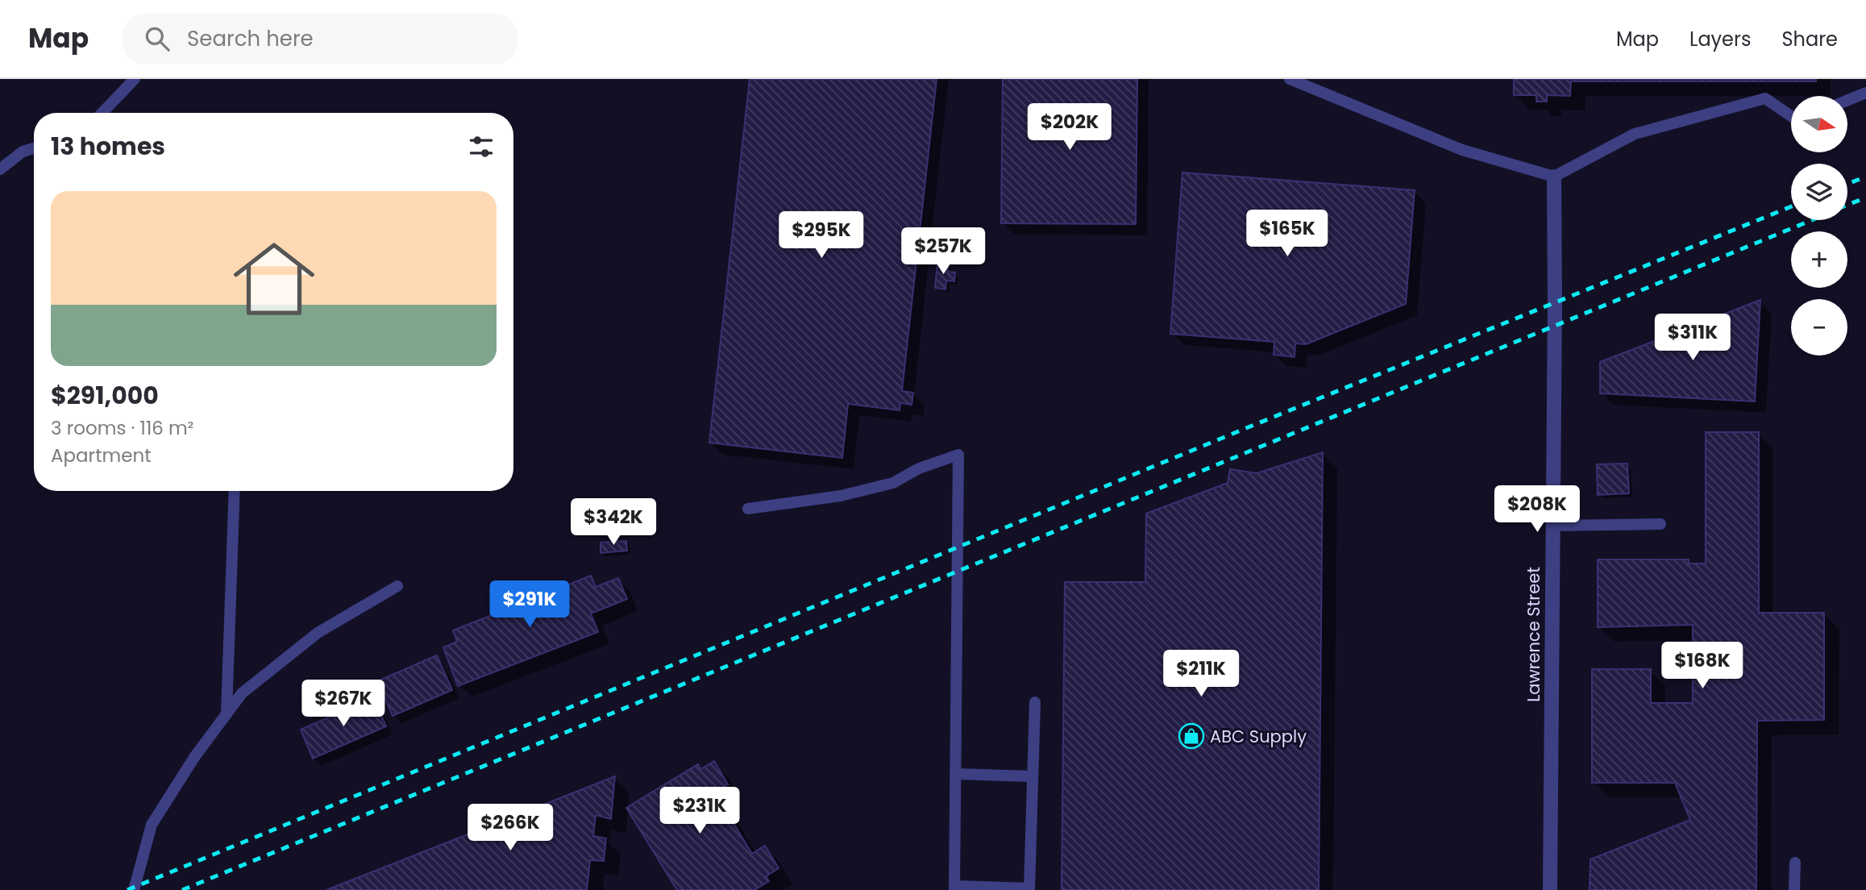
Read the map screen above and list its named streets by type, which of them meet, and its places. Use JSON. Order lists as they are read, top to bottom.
{
  "streets": {
    "street": ["Lawrence Street"]
  },
  "places": {
    "shop": ["ABC Supply"]
  },
  "north": "right",
  "page": {
    "header": "Map",
    "search": "Search here",
    "nav": ["Map", "Layers", "Share"],
    "map_buttons": ["+", "−"],
    "price": [
      "$202K",
      "$165K",
      "$295K",
      "$257K",
      "$311K",
      "$208K",
      "$342K",
      "$291K",
      "$168K",
      "$211K",
      "$267K",
      "$231K",
      "$266K"
    ],
    "heading": "13 homes",
    "list": [
      {
        "name": "$291,000",
        "note": "3 rooms · 116 m² · Apartment"
      }
    ]
  }
}
